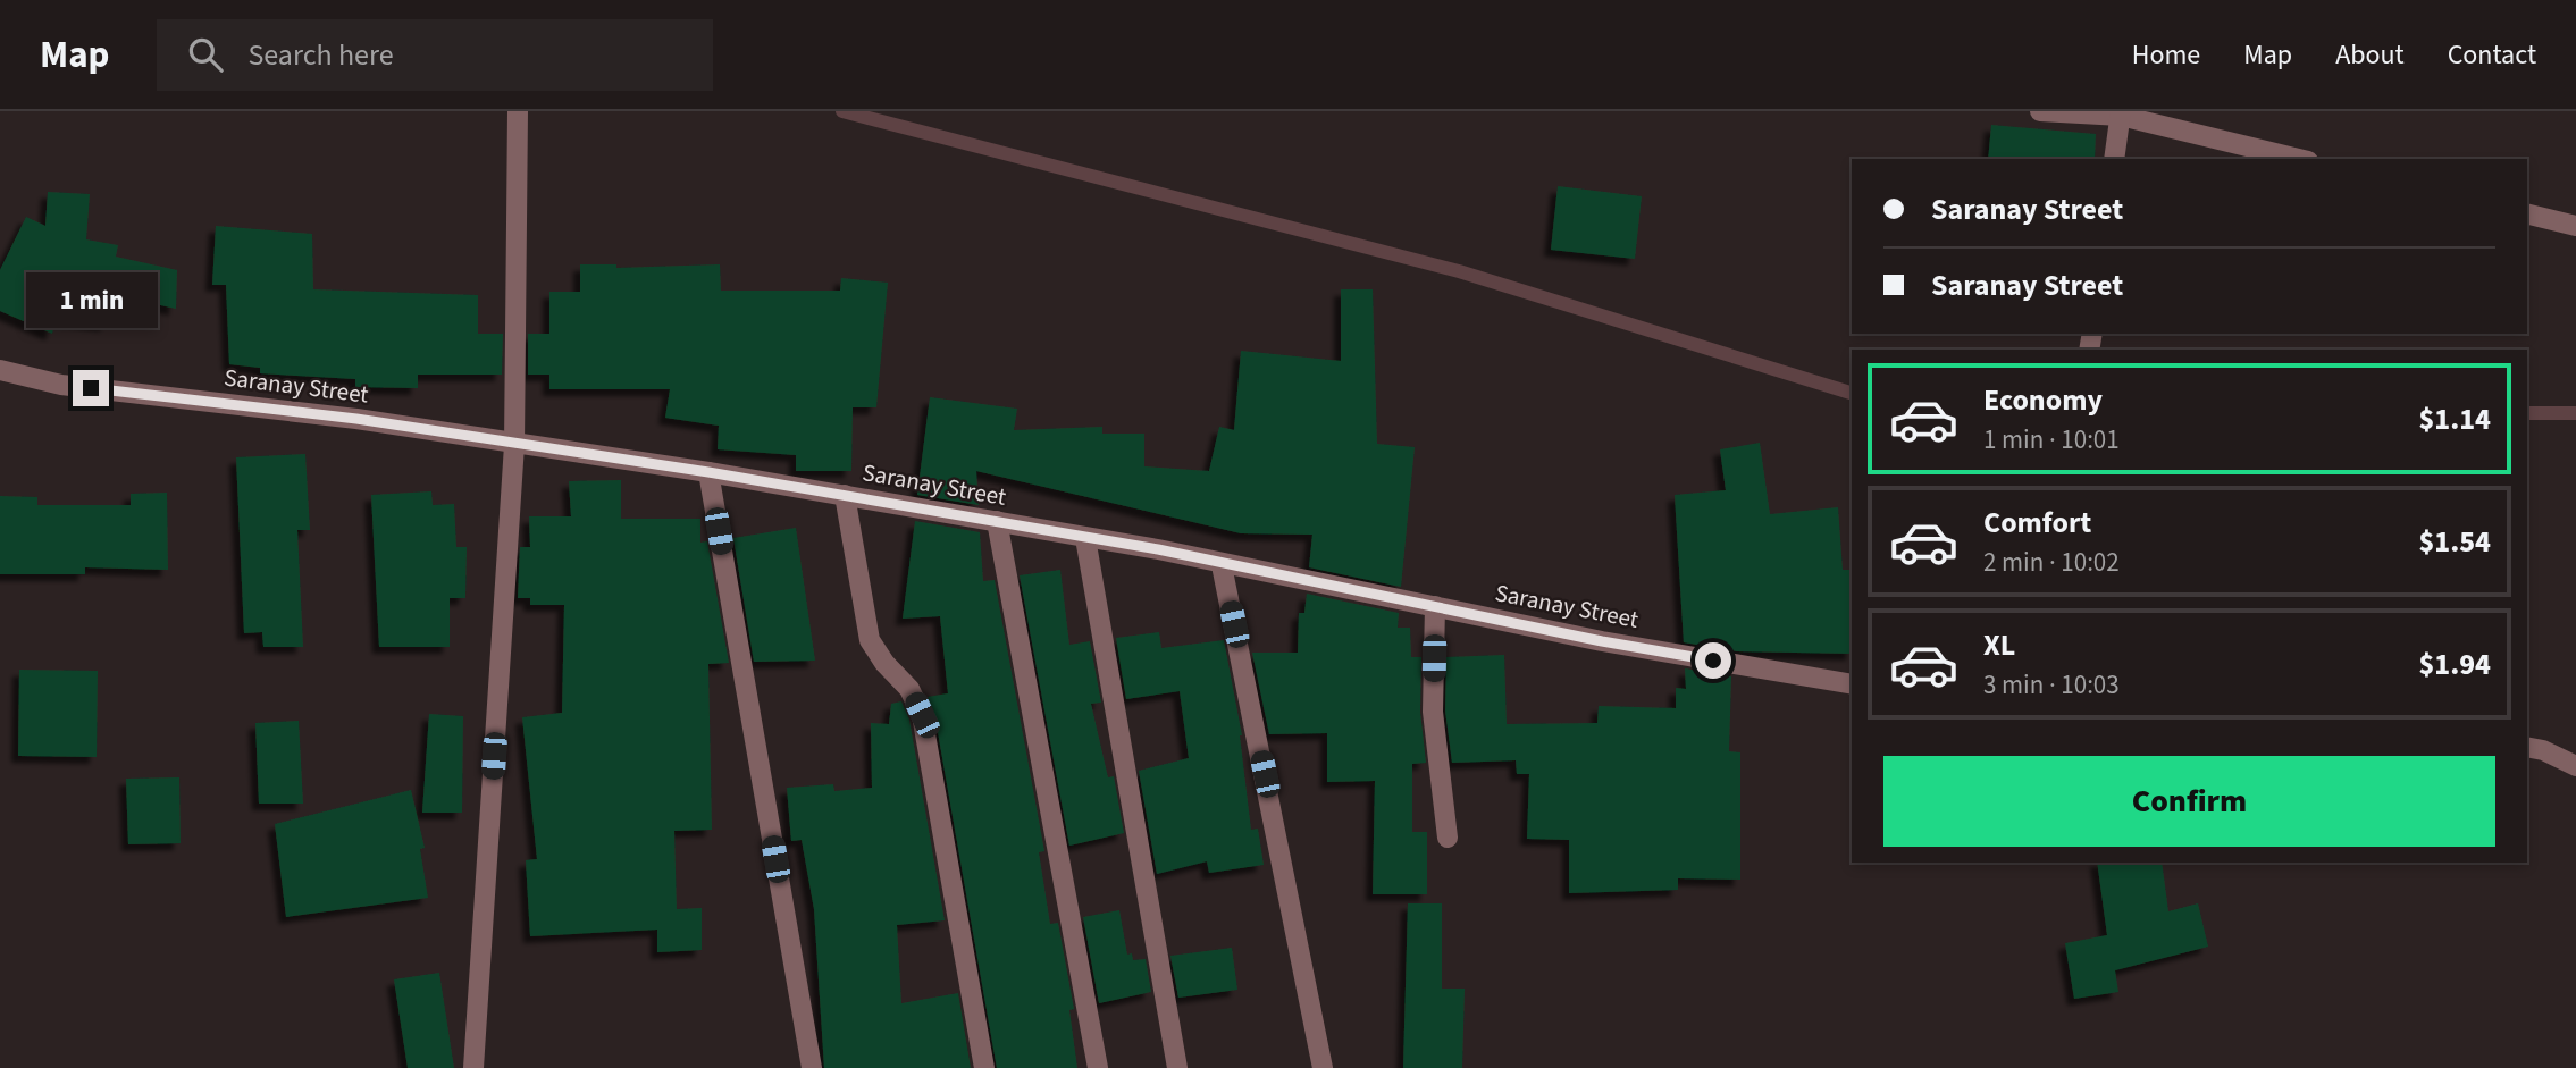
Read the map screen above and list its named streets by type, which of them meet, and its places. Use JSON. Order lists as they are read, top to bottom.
{
  "streets": {
    "street": ["Saranay Street"]
  },
  "page": {
    "header": "Map",
    "search": "Search here",
    "nav": [
      "Home",
      "Map",
      "About",
      "Contact"
    ],
    "banner": ["Saranay Street", "Saranay Street"],
    "bubble": "1 min",
    "list": [
      {
        "name": "Economy",
        "note": "1 min · 10:01",
        "value": "$1.14"
      },
      {
        "name": "Comfort",
        "note": "2 min · 10:02",
        "value": "$1.54"
      },
      {
        "name": "XL",
        "note": "3 min · 10:03",
        "value": "$1.94"
      }
    ],
    "buttons": "Confirm"
  }
}
